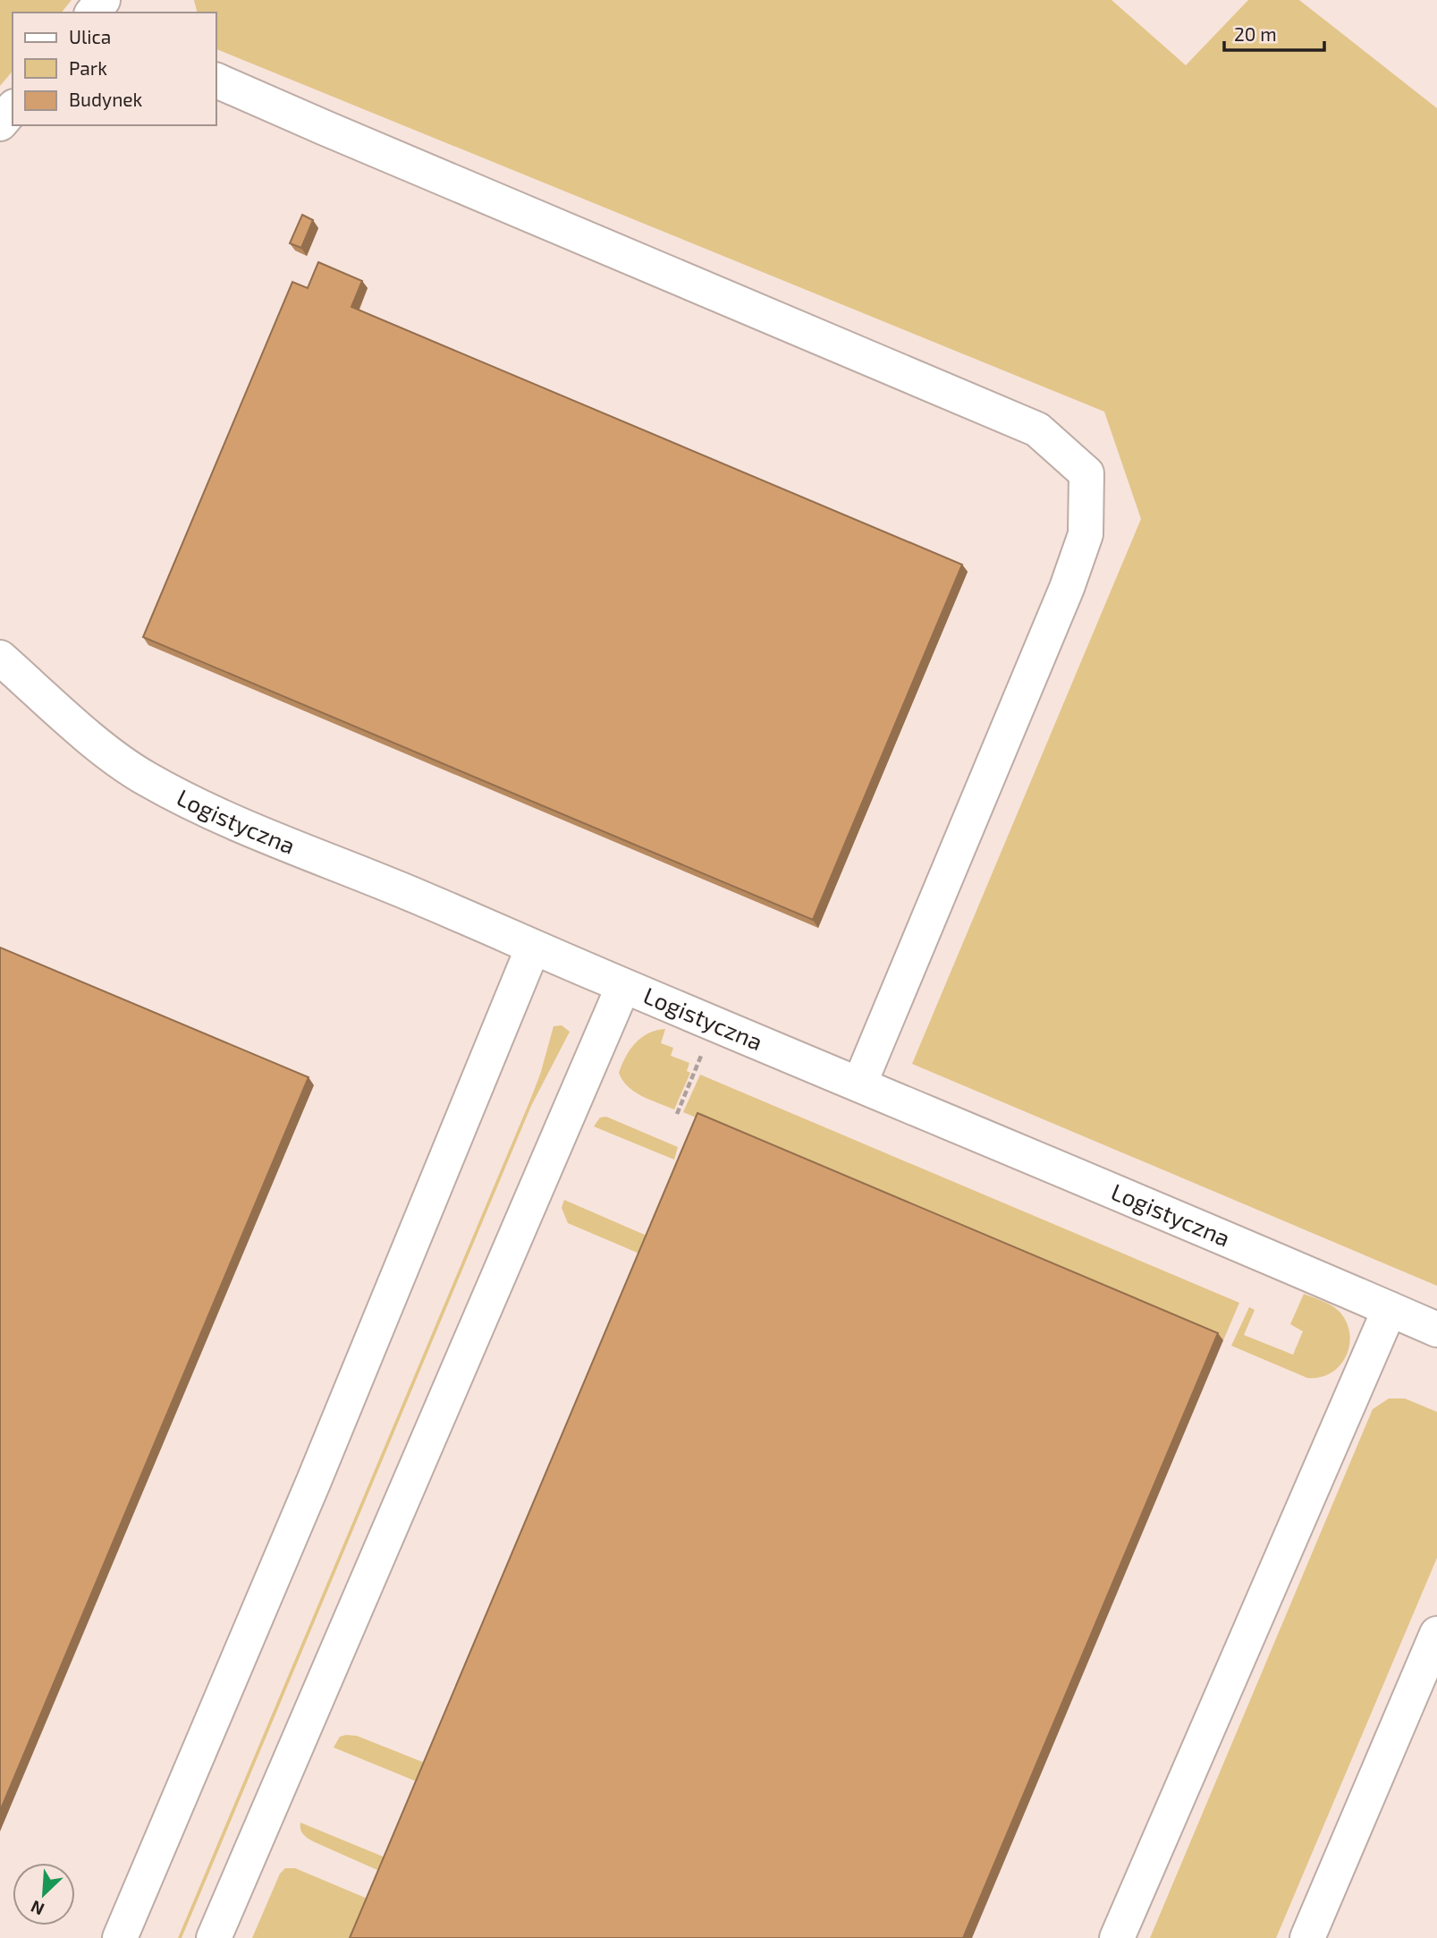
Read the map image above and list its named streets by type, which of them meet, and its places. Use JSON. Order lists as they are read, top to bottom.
{
  "streets": {
    "street": ["Logistyczna"]
  },
  "legend": ["Ulica", "Park", "Budynek"],
  "scale_bar": "20 m",
  "north": "bottom left"
}
